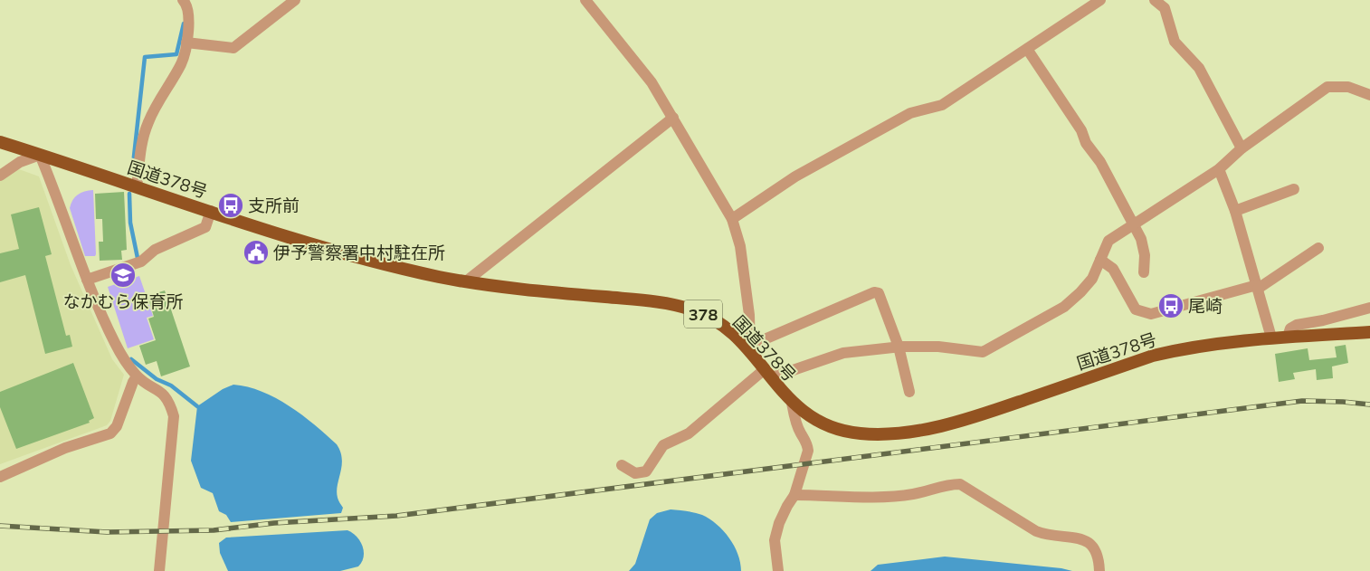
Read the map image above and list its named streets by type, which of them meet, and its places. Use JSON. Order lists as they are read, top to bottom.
{
  "streets": {
    "highway": ["国道378号", "378"]
  },
  "places": {
    "bus stop": ["支所前", "尾崎"],
    "public building": ["伊予警察署中村駐在所"],
    "school or university": ["なかむら保育所"]
  }
}
